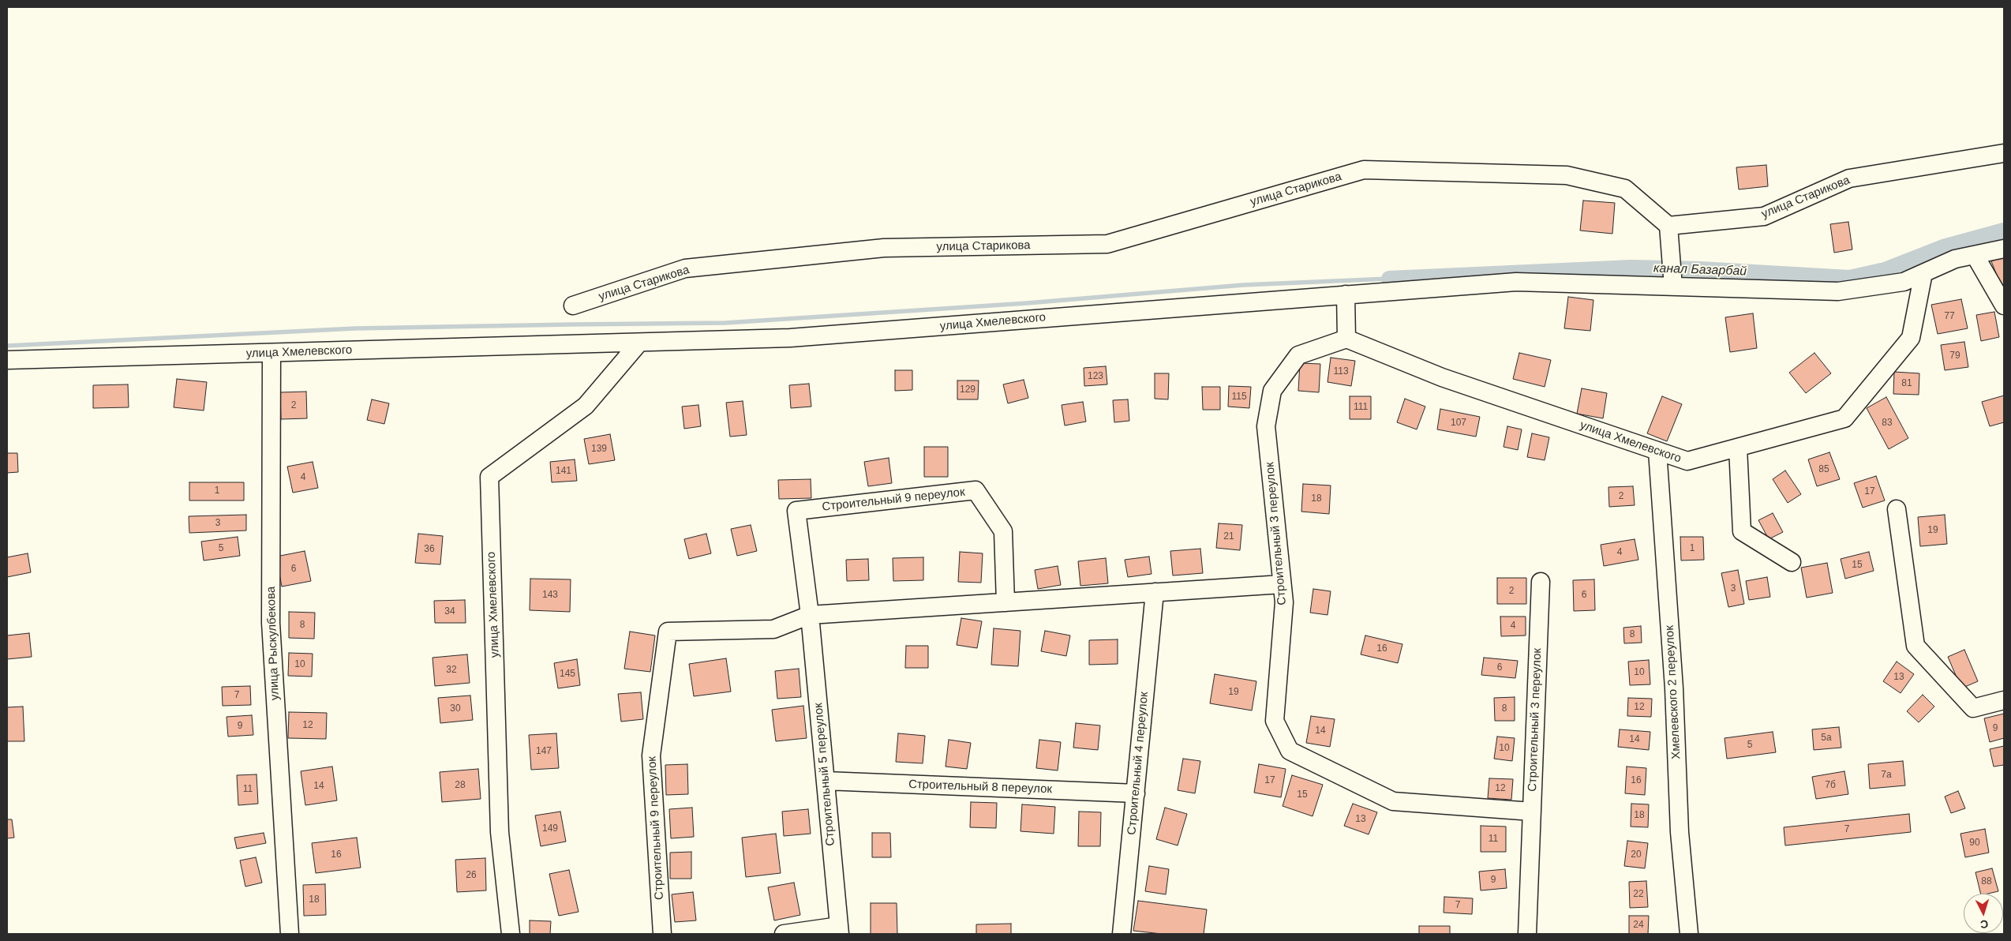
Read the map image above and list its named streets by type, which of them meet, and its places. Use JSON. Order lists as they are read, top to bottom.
{
  "streets": {
    "street": [
      "улица Старикова",
      "улица Хмелевского",
      "Строительный 9 переулок",
      "Строительный 3 переулок",
      "улица Рыскулбекова",
      "Хмелевского 2 переулок",
      "Строительный 4 переулок",
      "Строительный 5 переулок",
      "Строительный 8 переулок"
    ]
  },
  "crossings": [
    ["улица Хмелевского", "Строительный 3 переулок"],
    ["улица Хмелевского", "улица Рыскулбекова"],
    ["улица Хмелевского", "Хмелевского 2 переулок"],
    ["Строительный 9 переулок", "Строительный 3 переулок"],
    ["Строительный 9 переулок", "Строительный 4 переулок"],
    ["Строительный 9 переулок", "Строительный 5 переулок"],
    ["Строительный 4 переулок", "Строительный 8 переулок"],
    ["Строительный 5 переулок", "Строительный 8 переулок"]
  ],
  "water": ["канал Базарбай"],
  "house_numbers": [
    "77",
    "79",
    "113",
    "123",
    "81",
    "129",
    "115",
    "2",
    "111",
    "107",
    "83",
    "139",
    "85",
    "141",
    "4",
    "1",
    "17",
    "2",
    "18",
    "3",
    "19",
    "21",
    "5",
    "1",
    "36",
    "4",
    "15",
    "6",
    "3",
    "2",
    "143",
    "6",
    "34",
    "8",
    "4",
    "8",
    "16",
    "10",
    "6",
    "32",
    "10",
    "145",
    "13",
    "19",
    "7",
    "12",
    "30",
    "8",
    "12",
    "9",
    "9",
    "14",
    "5а",
    "14",
    "5",
    "10",
    "147",
    "7а",
    "17",
    "16",
    "28",
    "7б",
    "14",
    "12",
    "11",
    "15",
    "18",
    "13",
    "149",
    "7",
    "11",
    "90",
    "16",
    "20",
    "26",
    "9",
    "88",
    "22",
    "18",
    "7",
    "24"
  ],
  "north": "bottom"
}
